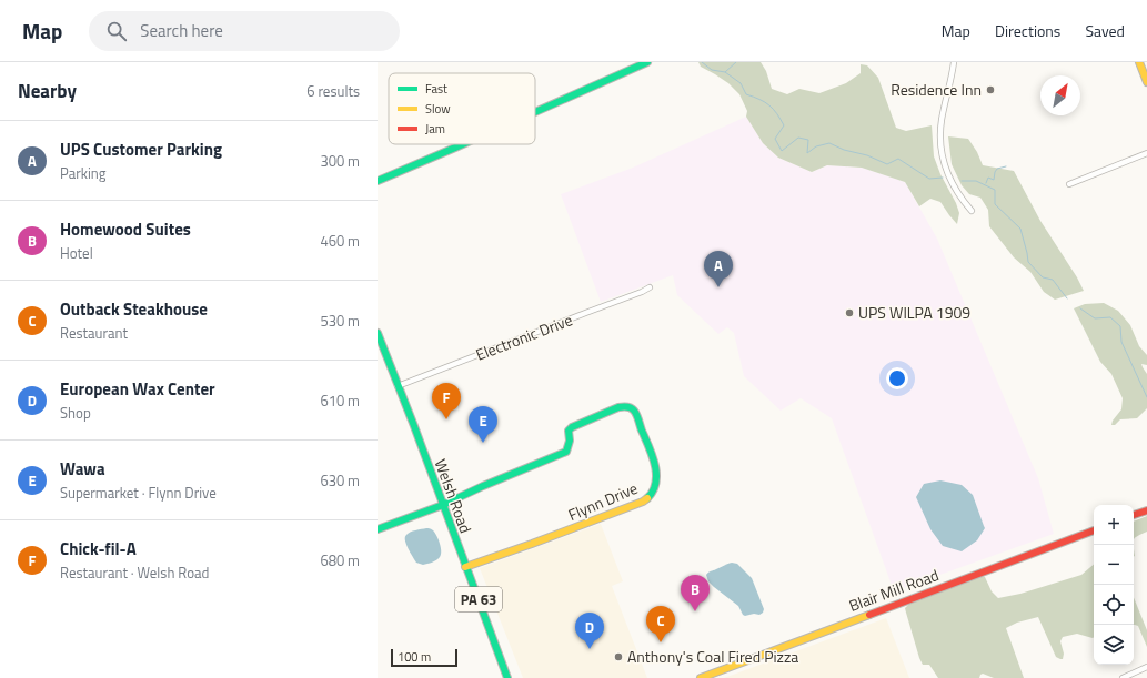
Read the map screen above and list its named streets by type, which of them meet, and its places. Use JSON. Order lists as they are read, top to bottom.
{
  "streets": {
    "main road": [
      "Welsh Road",
      "Flynn Drive",
      "Blair Mill Road",
      "PA 63"
    ],
    "street": ["Electronic Drive"]
  },
  "crossings": [
    ["Electronic Drive", "Welsh Road"],
    ["Welsh Road", "Flynn Drive"]
  ],
  "places": ["Residence Inn", "UPS WILPA 1909", "Anthony's Coal Fired Pizza"],
  "legend": ["Fast", "Slow", "Jam"],
  "scale_bar": "100 m",
  "north": "top right",
  "page": {
    "header": "Map",
    "search": "Search here",
    "nav": ["Map", "Directions", "Saved"],
    "heading": ["Nearby", "6 results"],
    "list": [
      {
        "mark": "A",
        "name": "UPS Customer Parking",
        "note": "Parking",
        "value": "300 m"
      },
      {
        "mark": "B",
        "name": "Homewood Suites",
        "note": "Hotel",
        "value": "460 m"
      },
      {
        "mark": "C",
        "name": "Outback Steakhouse",
        "note": "Restaurant",
        "value": "530 m"
      },
      {
        "mark": "D",
        "name": "European Wax Center",
        "note": "Shop",
        "value": "610 m"
      },
      {
        "mark": "E",
        "name": "Wawa",
        "note": "Supermarket · Flynn Drive",
        "value": "630 m"
      },
      {
        "mark": "F",
        "name": "Chick-fil-A",
        "note": "Restaurant · Welsh Road",
        "value": "680 m"
      }
    ],
    "pins": [
      "A",
      "F",
      "E",
      "B",
      "C",
      "D"
    ],
    "map_buttons": ["+", "−"],
    "scale": "100 m"
  }
}
